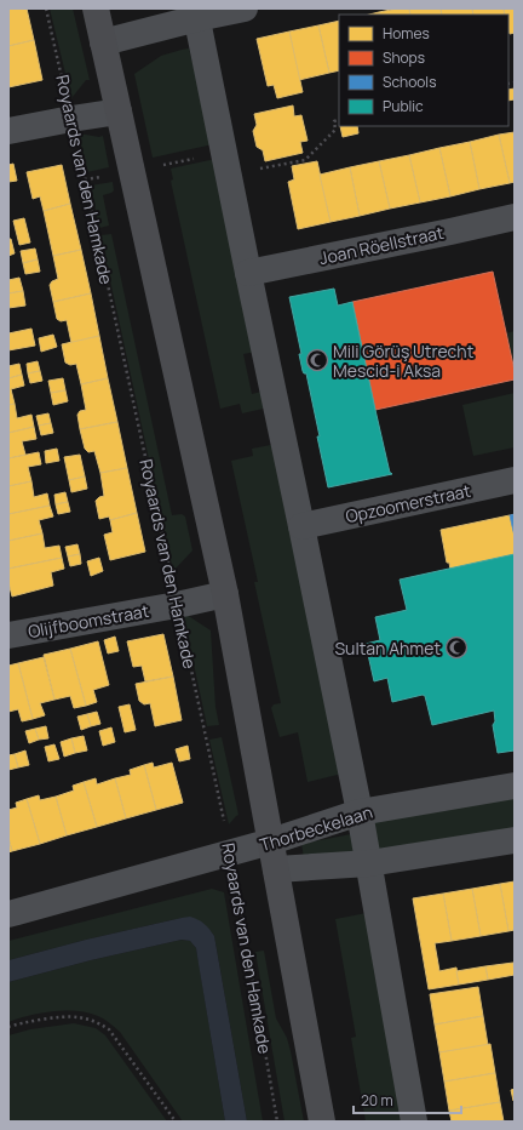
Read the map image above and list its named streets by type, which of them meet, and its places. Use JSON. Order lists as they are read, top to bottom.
{
  "streets": {
    "street": [
      "Joan Röellstraat",
      "Opzoomerstraat",
      "Olijfboomstraat",
      "Thorbeckelaan"
    ],
    "path": ["Royaards van den Hamkade"]
  },
  "crossings": [
    ["Royaards van den Hamkade", "Olijfboomstraat"],
    ["Royaards van den Hamkade", "Thorbeckelaan"]
  ],
  "places": {
    "mosque": ["Mili Görüş Utrecht Mescid-i Aksa", "Sultan Ahmet"]
  },
  "legend": [
    "Homes",
    "Shops",
    "Schools",
    "Public"
  ],
  "scale_bar": "20 m"
}
